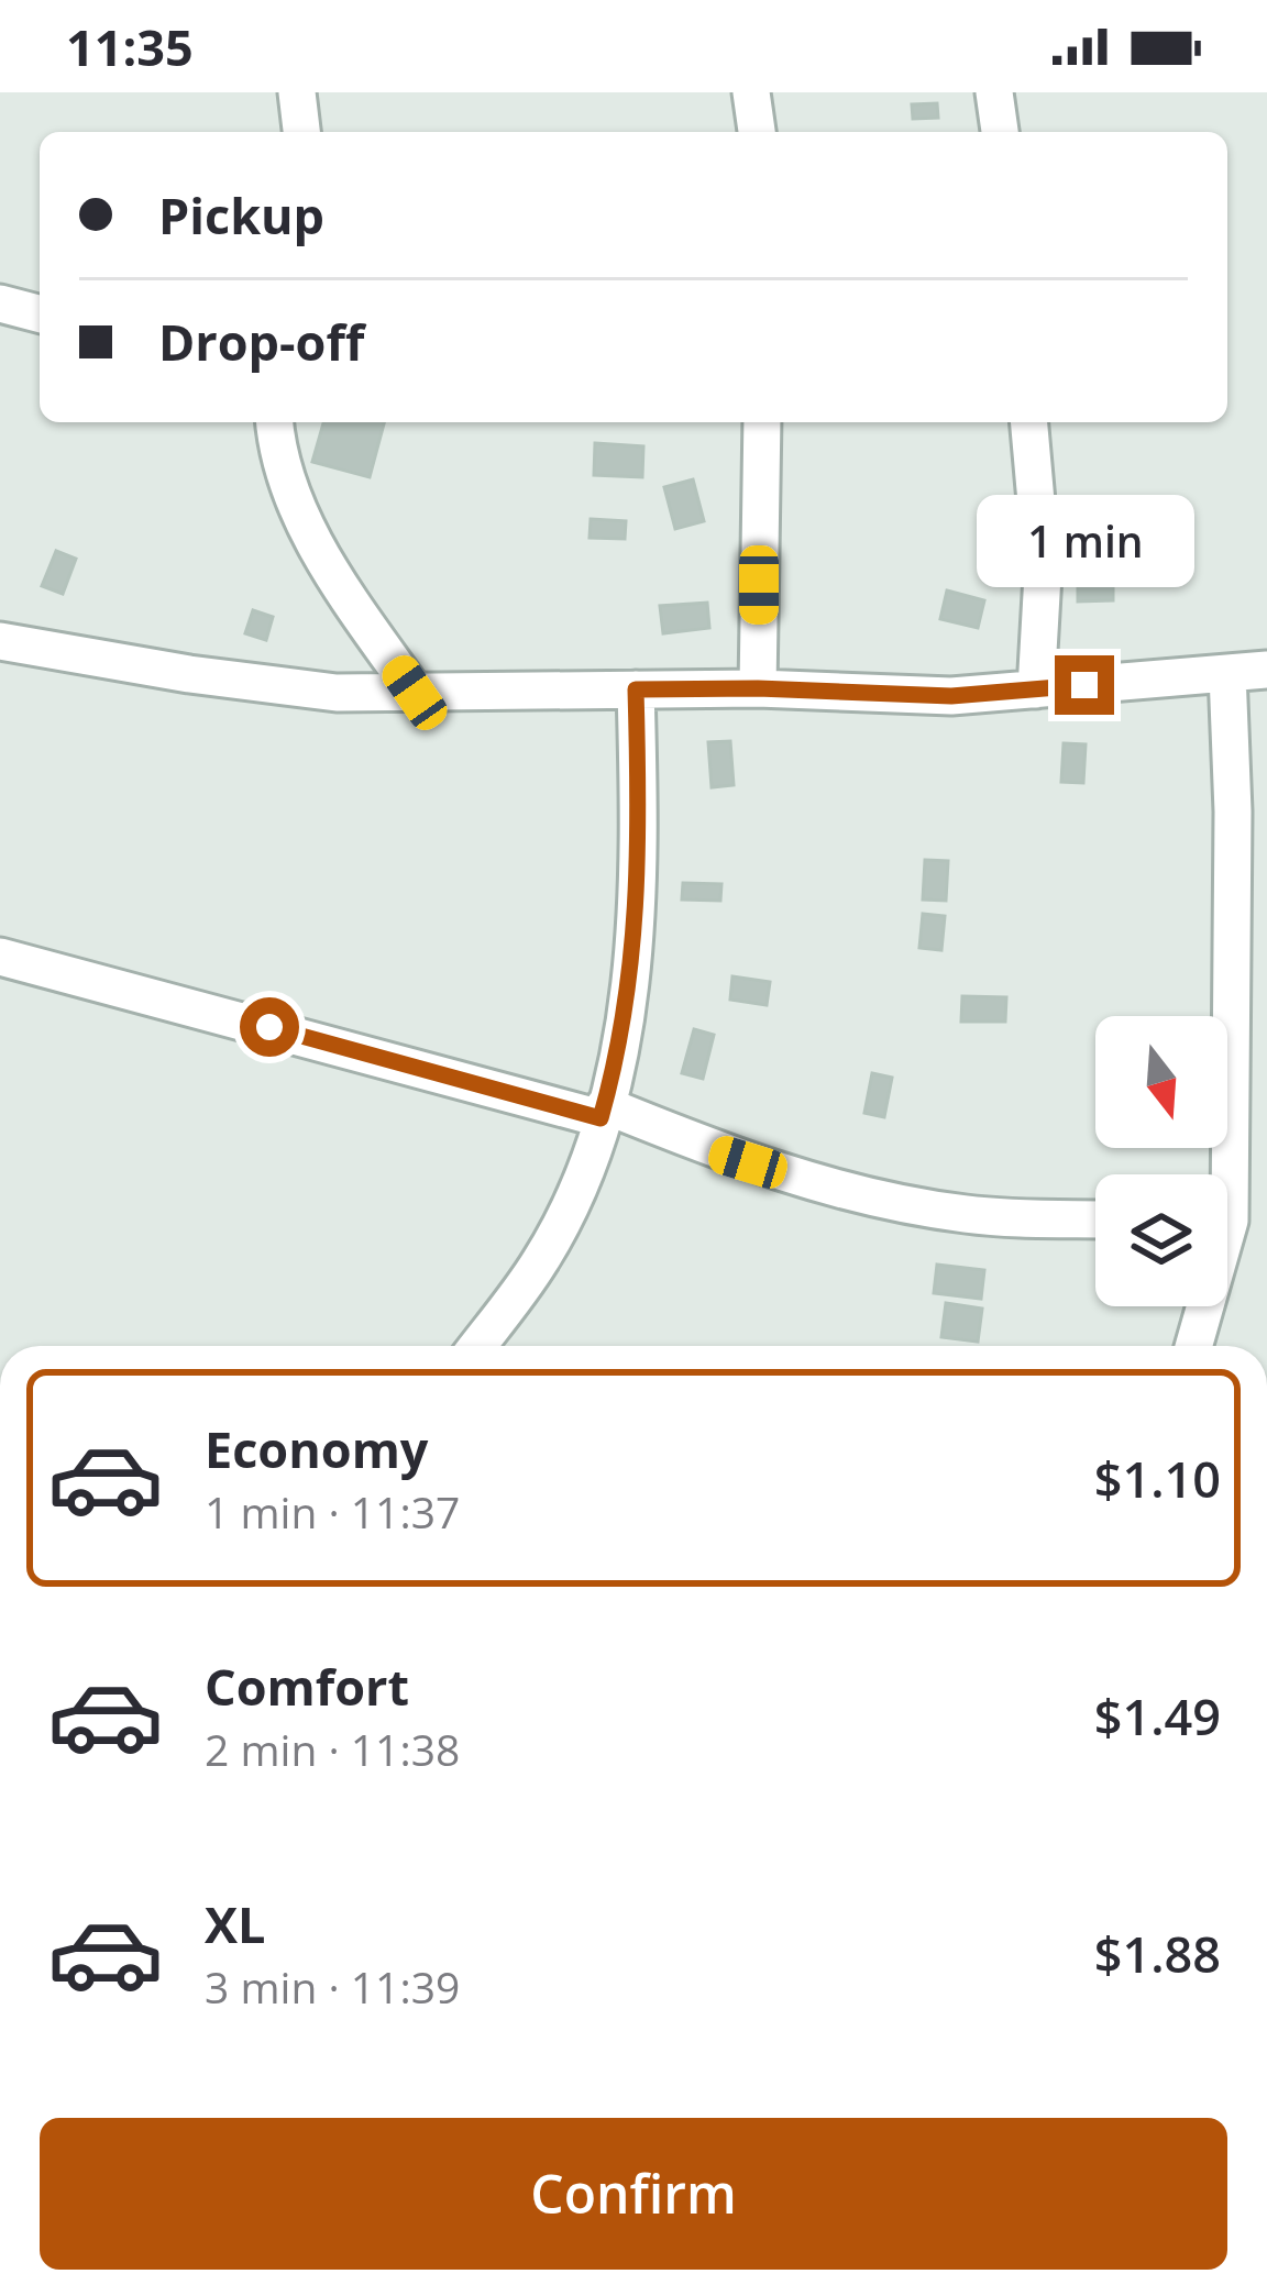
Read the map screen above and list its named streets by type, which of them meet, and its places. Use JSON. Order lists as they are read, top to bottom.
{
  "north": "bottom",
  "page": {
    "status": "11:35",
    "banner": ["Pickup", "Drop-off"],
    "bubble": "1 min",
    "list": [
      {
        "name": "Economy",
        "note": "1 min · 11:37",
        "value": "$1.10"
      },
      {
        "name": "Comfort",
        "note": "2 min · 11:38",
        "value": "$1.49"
      },
      {
        "name": "XL",
        "note": "3 min · 11:39",
        "value": "$1.88"
      }
    ],
    "buttons": "Confirm"
  }
}
